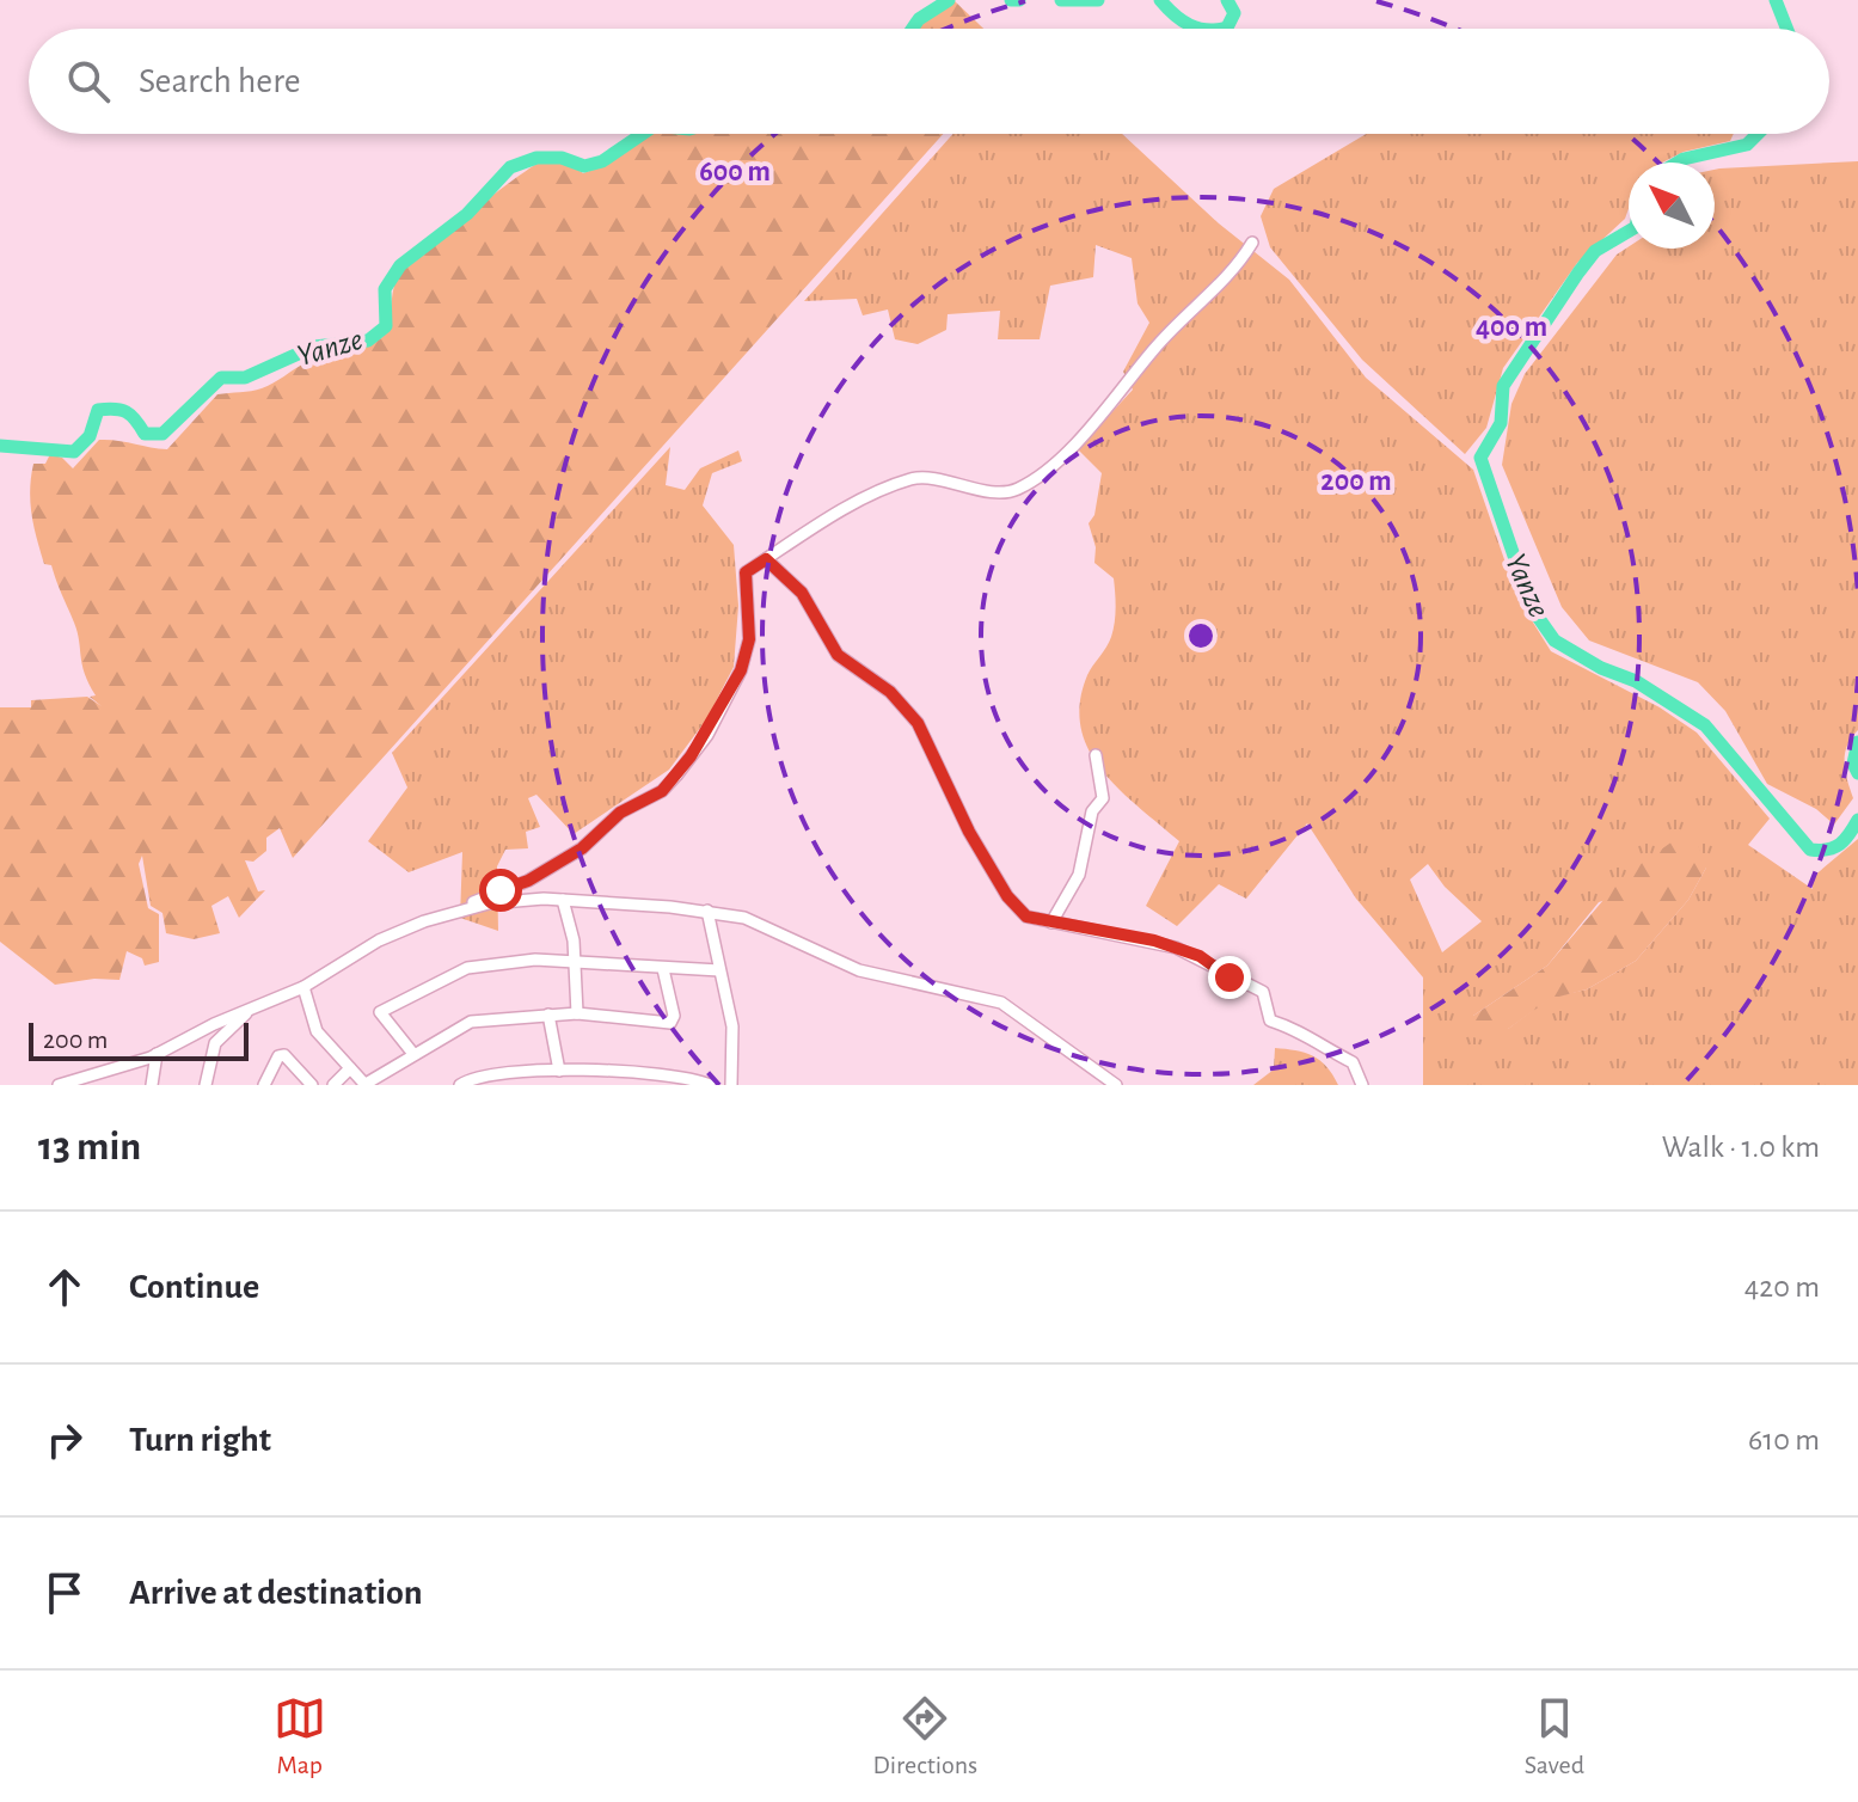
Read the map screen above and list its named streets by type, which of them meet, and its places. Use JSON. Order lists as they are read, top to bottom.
{
  "water": ["Yanze"],
  "scale_bar": "200 m",
  "north": "top left",
  "page": {
    "search": "Search here",
    "scale": "200 m",
    "heading": ["13 min", "Walk · 1.0 km"],
    "list": [
      ["Continue", "420 m"],
      ["Turn right", "610 m"],
      "Arrive at destination"
    ],
    "nav": ["Map", "Directions", "Saved"]
  },
  "rings": ["600 m", "400 m", "200 m"]
}
